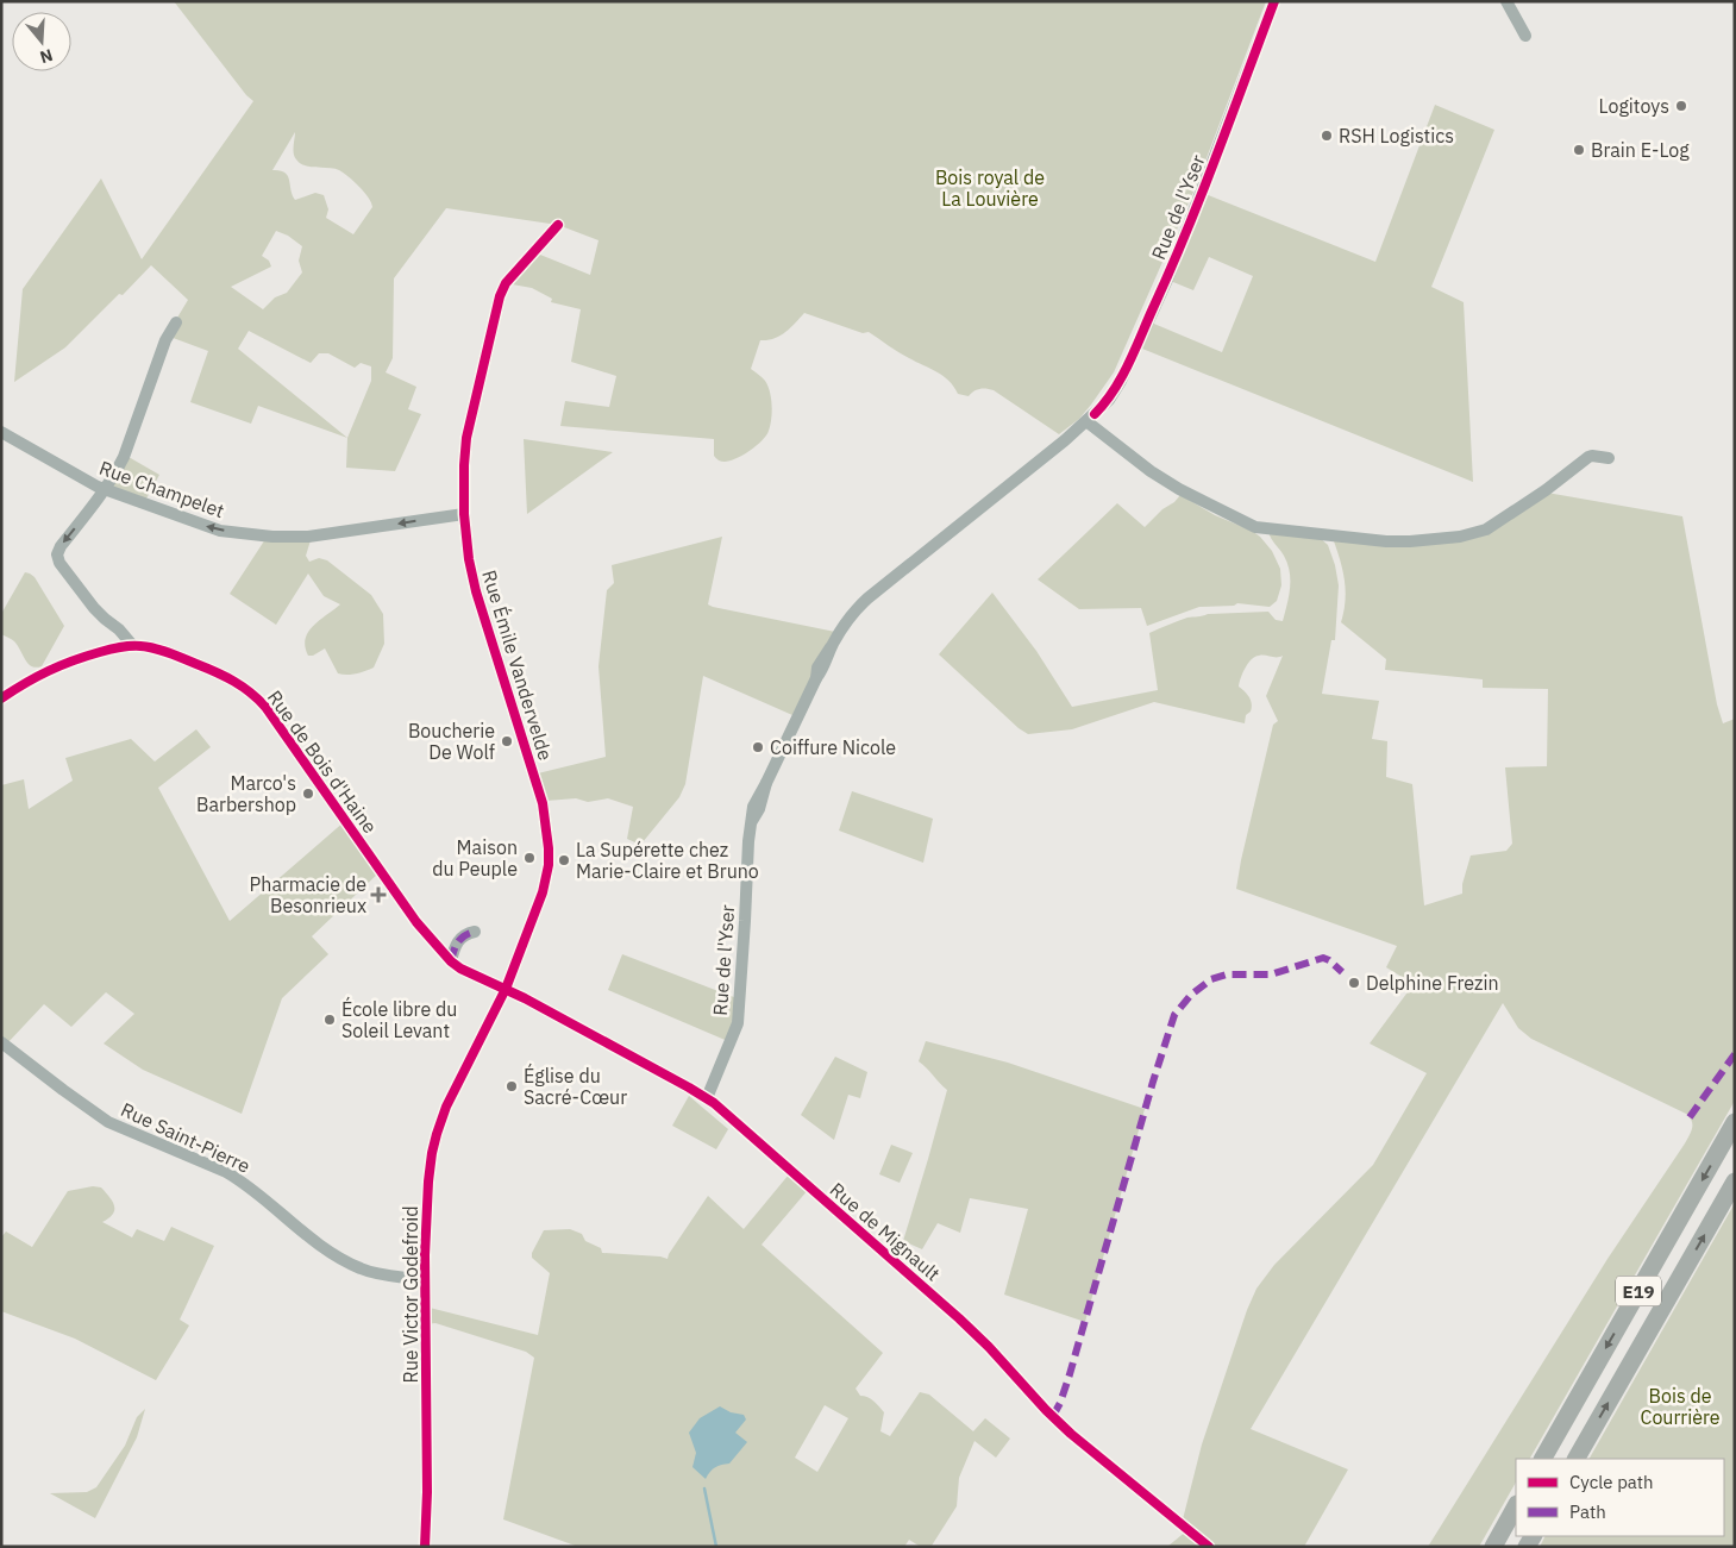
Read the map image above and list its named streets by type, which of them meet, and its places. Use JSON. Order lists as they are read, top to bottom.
{
  "streets": {
    "highway": ["E19"],
    "street": [
      "Rue de l'Yser",
      "Rue Champelet",
      "Rue Émile Vandervelde",
      "Rue de Bois d'Haine",
      "Rue Saint-Pierre",
      "Rue de Mignault",
      "Rue Victor Godefroid"
    ]
  },
  "crossings": [
    ["Rue de l'Yser", "Rue de Mignault"],
    ["Rue Champelet", "Rue Émile Vandervelde"],
    ["Rue Émile Vandervelde", "Rue de Bois d'Haine"],
    ["Rue Émile Vandervelde", "Rue de Mignault"],
    ["Rue Émile Vandervelde", "Rue Victor Godefroid"],
    ["Rue de Bois d'Haine", "Rue de Mignault"],
    ["Rue de Bois d'Haine", "Rue Victor Godefroid"],
    ["Rue Saint-Pierre", "Rue Victor Godefroid"],
    ["Rue de Mignault", "Rue Victor Godefroid"]
  ],
  "one_way": ["Rue Champelet"],
  "parks": ["Bois royal de La Louvière", "Bois de Courrière"],
  "places": {
    "other": [
      "Logitoys",
      "RSH Logistics",
      "Brain E-Log",
      "Boucherie De Wolf",
      "Coiffure Nicole",
      "Marco's Barbershop",
      "Maison du Peuple",
      "La Supérette chez Marie-Claire et Bruno",
      "Delphine Frezin",
      "École libre du Soleil Levant",
      "Église du Sacré-Cœur"
    ],
    "health": ["Pharmacie de Besonrieux"]
  },
  "legend": ["Cycle path", "Path"],
  "north": "bottom"
}
